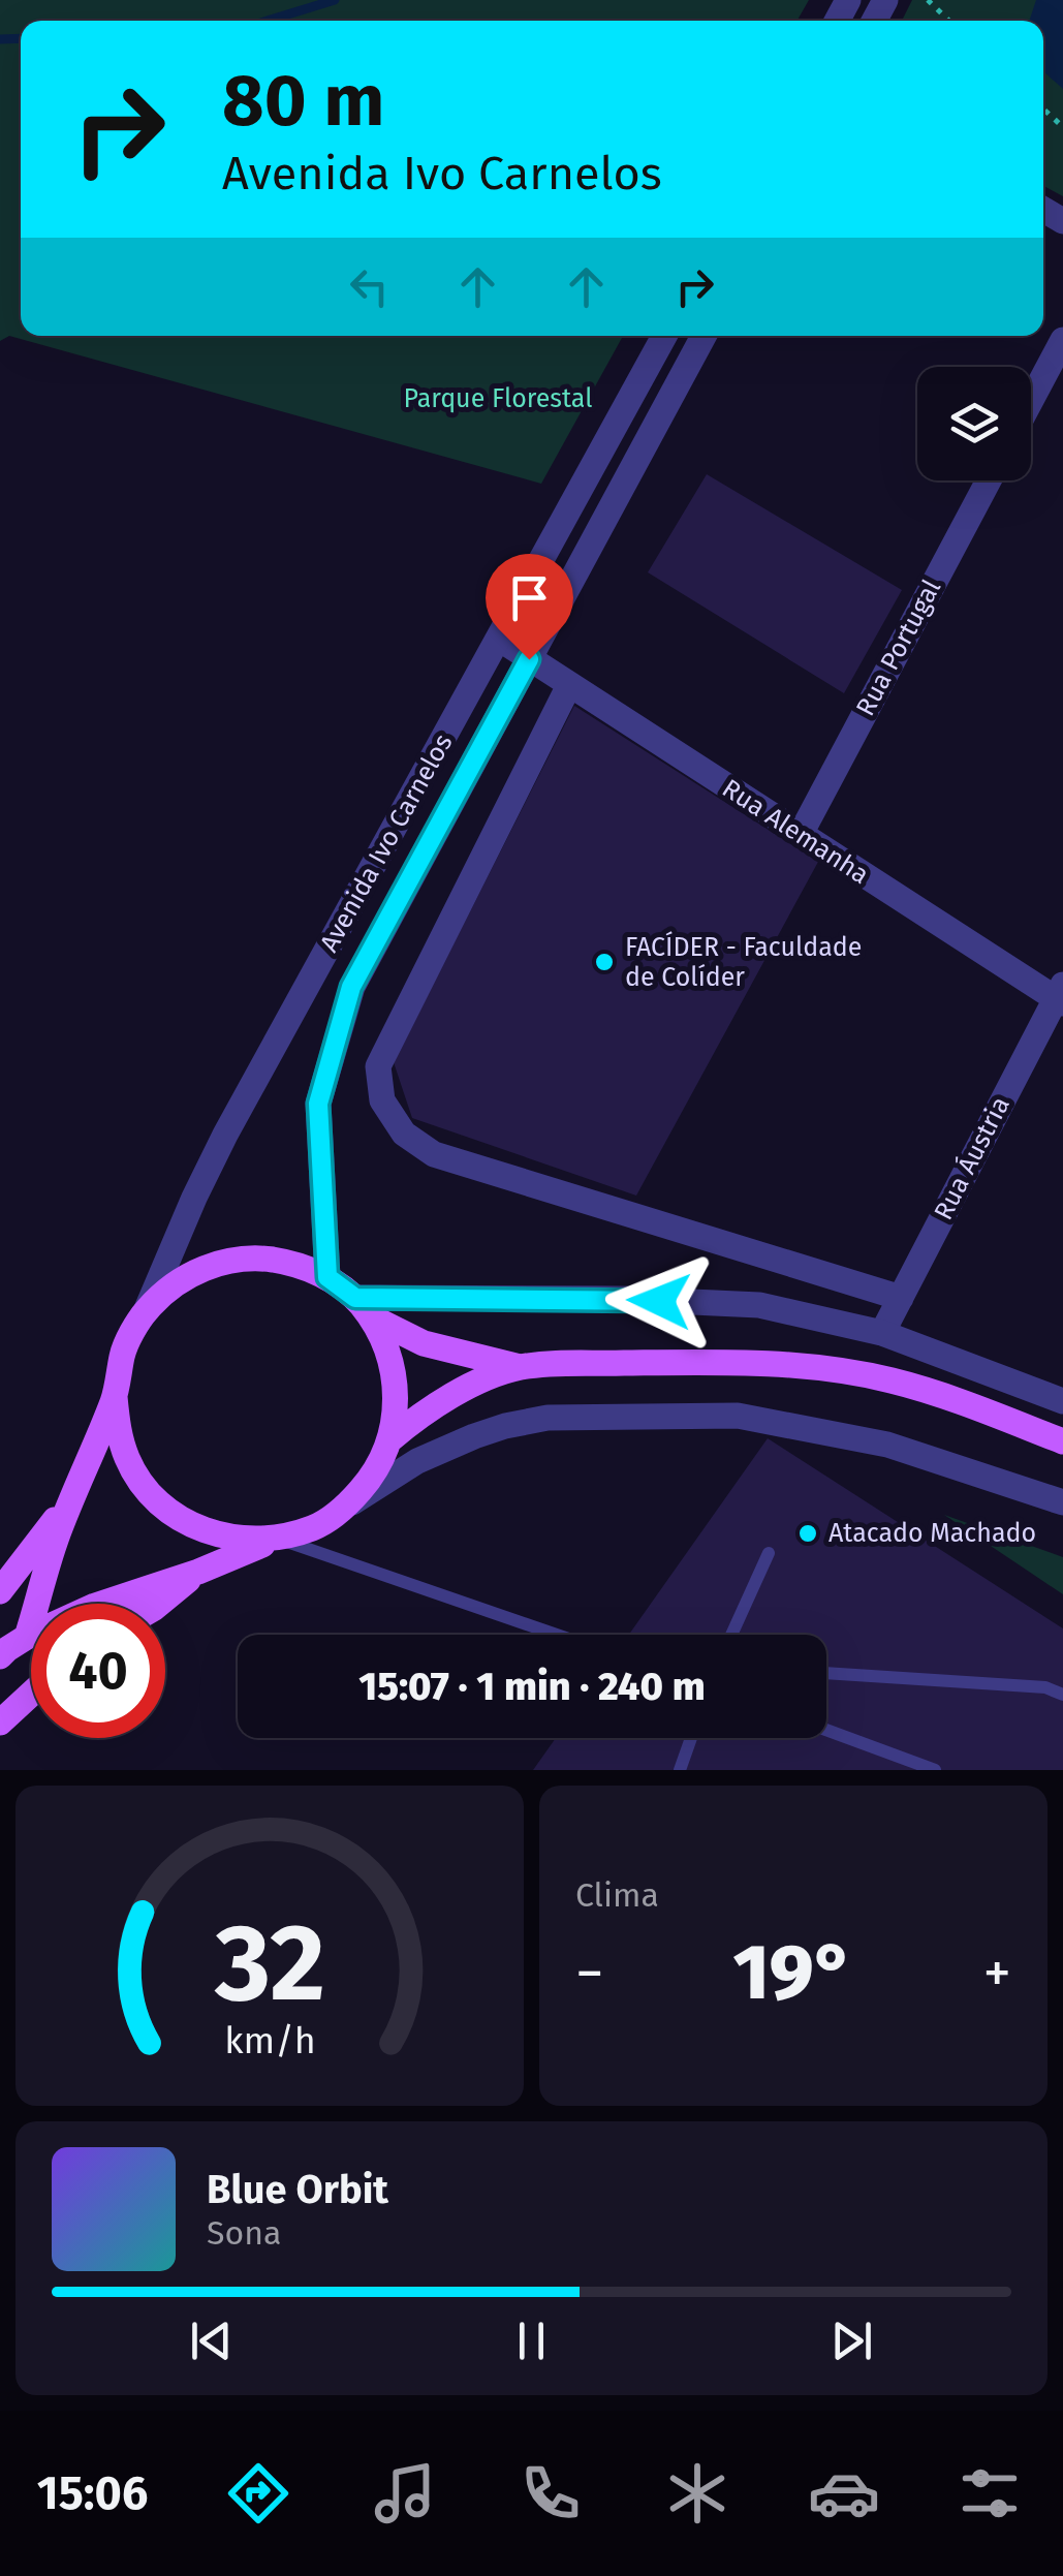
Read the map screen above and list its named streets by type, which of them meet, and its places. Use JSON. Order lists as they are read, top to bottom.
{
  "streets": {
    "street": [
      "Rua Portugal",
      "Rua Alemanha",
      "Avenida Ivo Carnelos",
      "Rua Áustria"
    ]
  },
  "crossings": [
    ["Rua Portugal", "Rua Alemanha"],
    ["Rua Alemanha", "Avenida Ivo Carnelos"],
    ["Rua Alemanha", "Rua Áustria"]
  ],
  "parks": ["Parque Florestal"],
  "places": ["FACÍDER - Faculdade de Colíder", "Atacado Machado"],
  "page": {
    "turn": ["80 m", "Avenida Ivo Carnelos"],
    "limit": "40",
    "trip": "15:07 · 1 min · 240 m",
    "tile": "Clima",
    "heat": ["−", "19°", "+"],
    "song": ["Blue Orbit", "Sona"],
    "tabs": "15:06",
    "gauge": ["32", "km/h"]
  }
}
